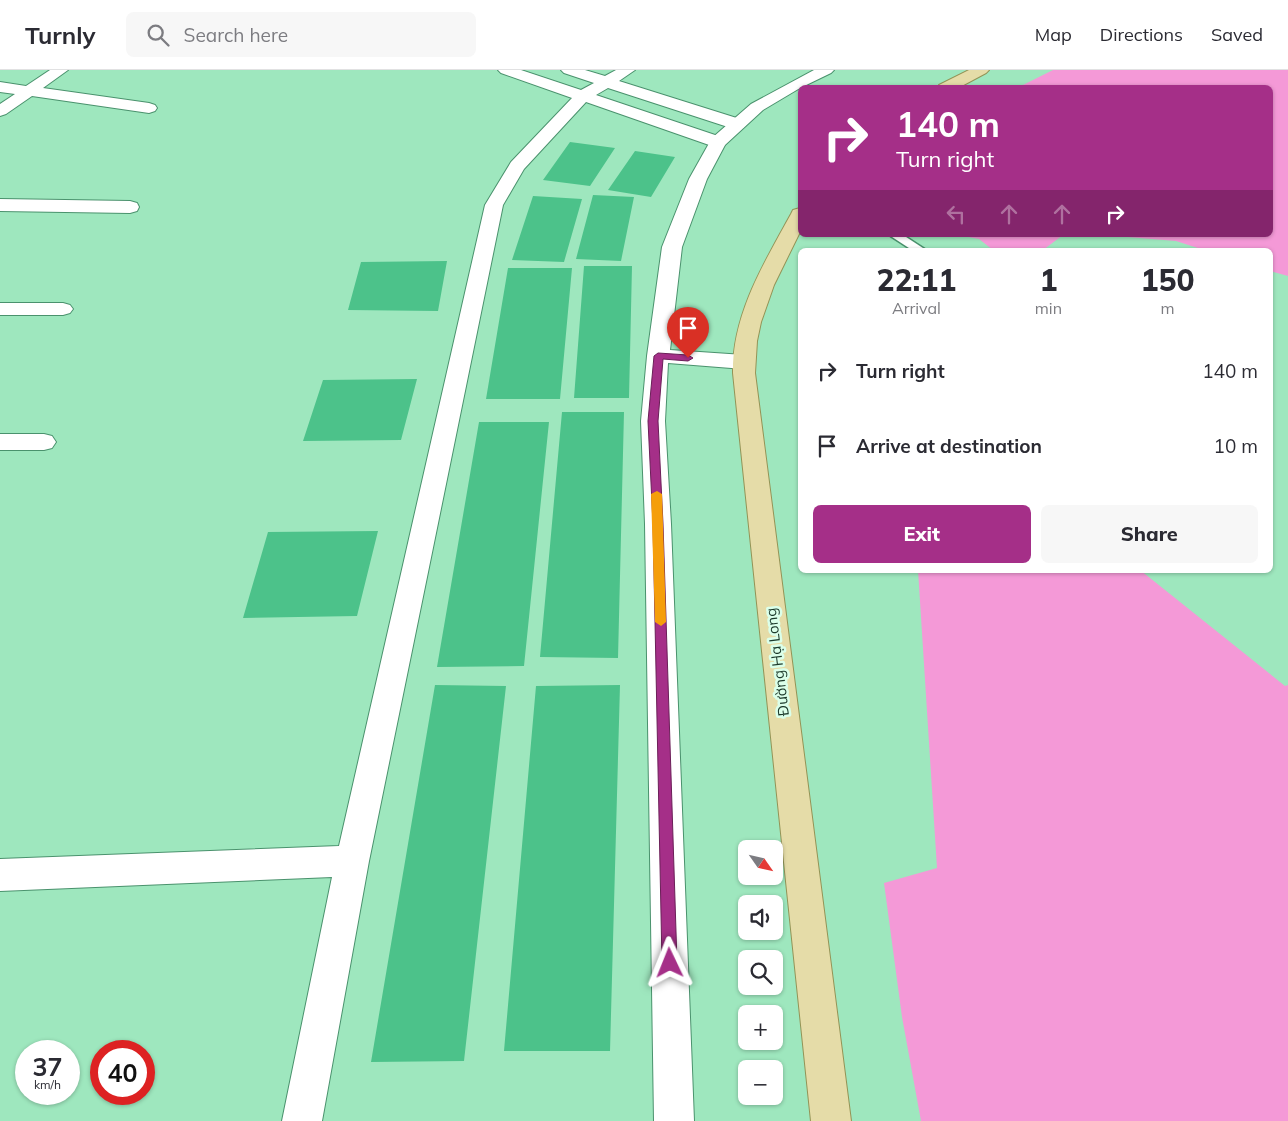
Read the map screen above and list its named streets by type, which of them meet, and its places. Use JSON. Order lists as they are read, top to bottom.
{
  "streets": {
    "main road": ["Đường Hạ Long"]
  },
  "north": "bottom right",
  "page": {
    "header": "Turnly",
    "search": "Search here",
    "nav": ["Map", "Directions", "Saved"],
    "turn": ["140 m", "Turn right"],
    "eta": [
      "22:11",
      "Arrival",
      "1",
      "min",
      "150",
      "m"
    ],
    "list": [
      {
        "name": "Turn right",
        "value": "140 m"
      },
      {
        "name": "Arrive at destination",
        "value": "10 m"
      }
    ],
    "buttons": ["Exit", "Share"],
    "map_buttons": ["+", "−"],
    "speed": "37 km/h",
    "limit": "40"
  }
}
